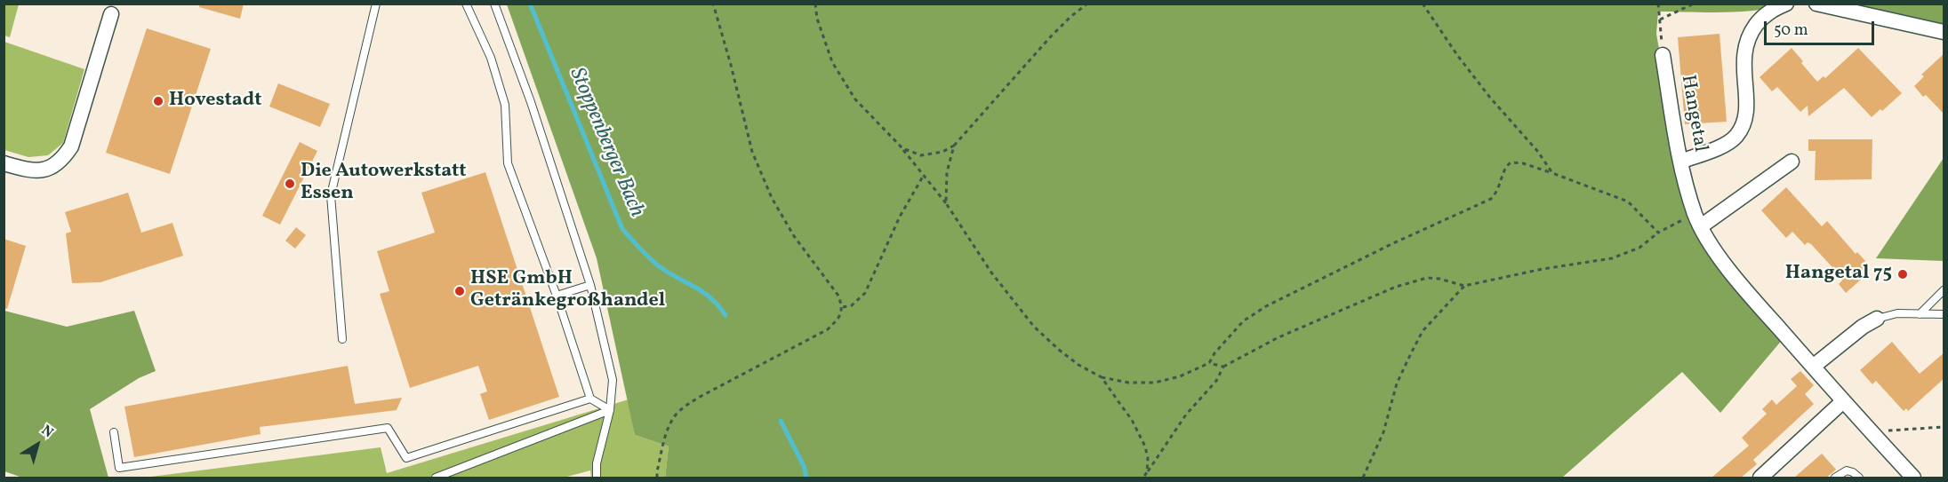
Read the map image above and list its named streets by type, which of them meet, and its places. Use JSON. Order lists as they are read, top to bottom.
{
  "streets": {
    "street": ["Hangetal"]
  },
  "water": ["Stoppenberger Bach"],
  "places": [
    "Hovestadt",
    "Die Autowerkstatt Essen",
    "Hangetal 75",
    "HSE GmbH Getränkegroßhandel"
  ],
  "scale_bar": "50 m",
  "north": "top right"
}
